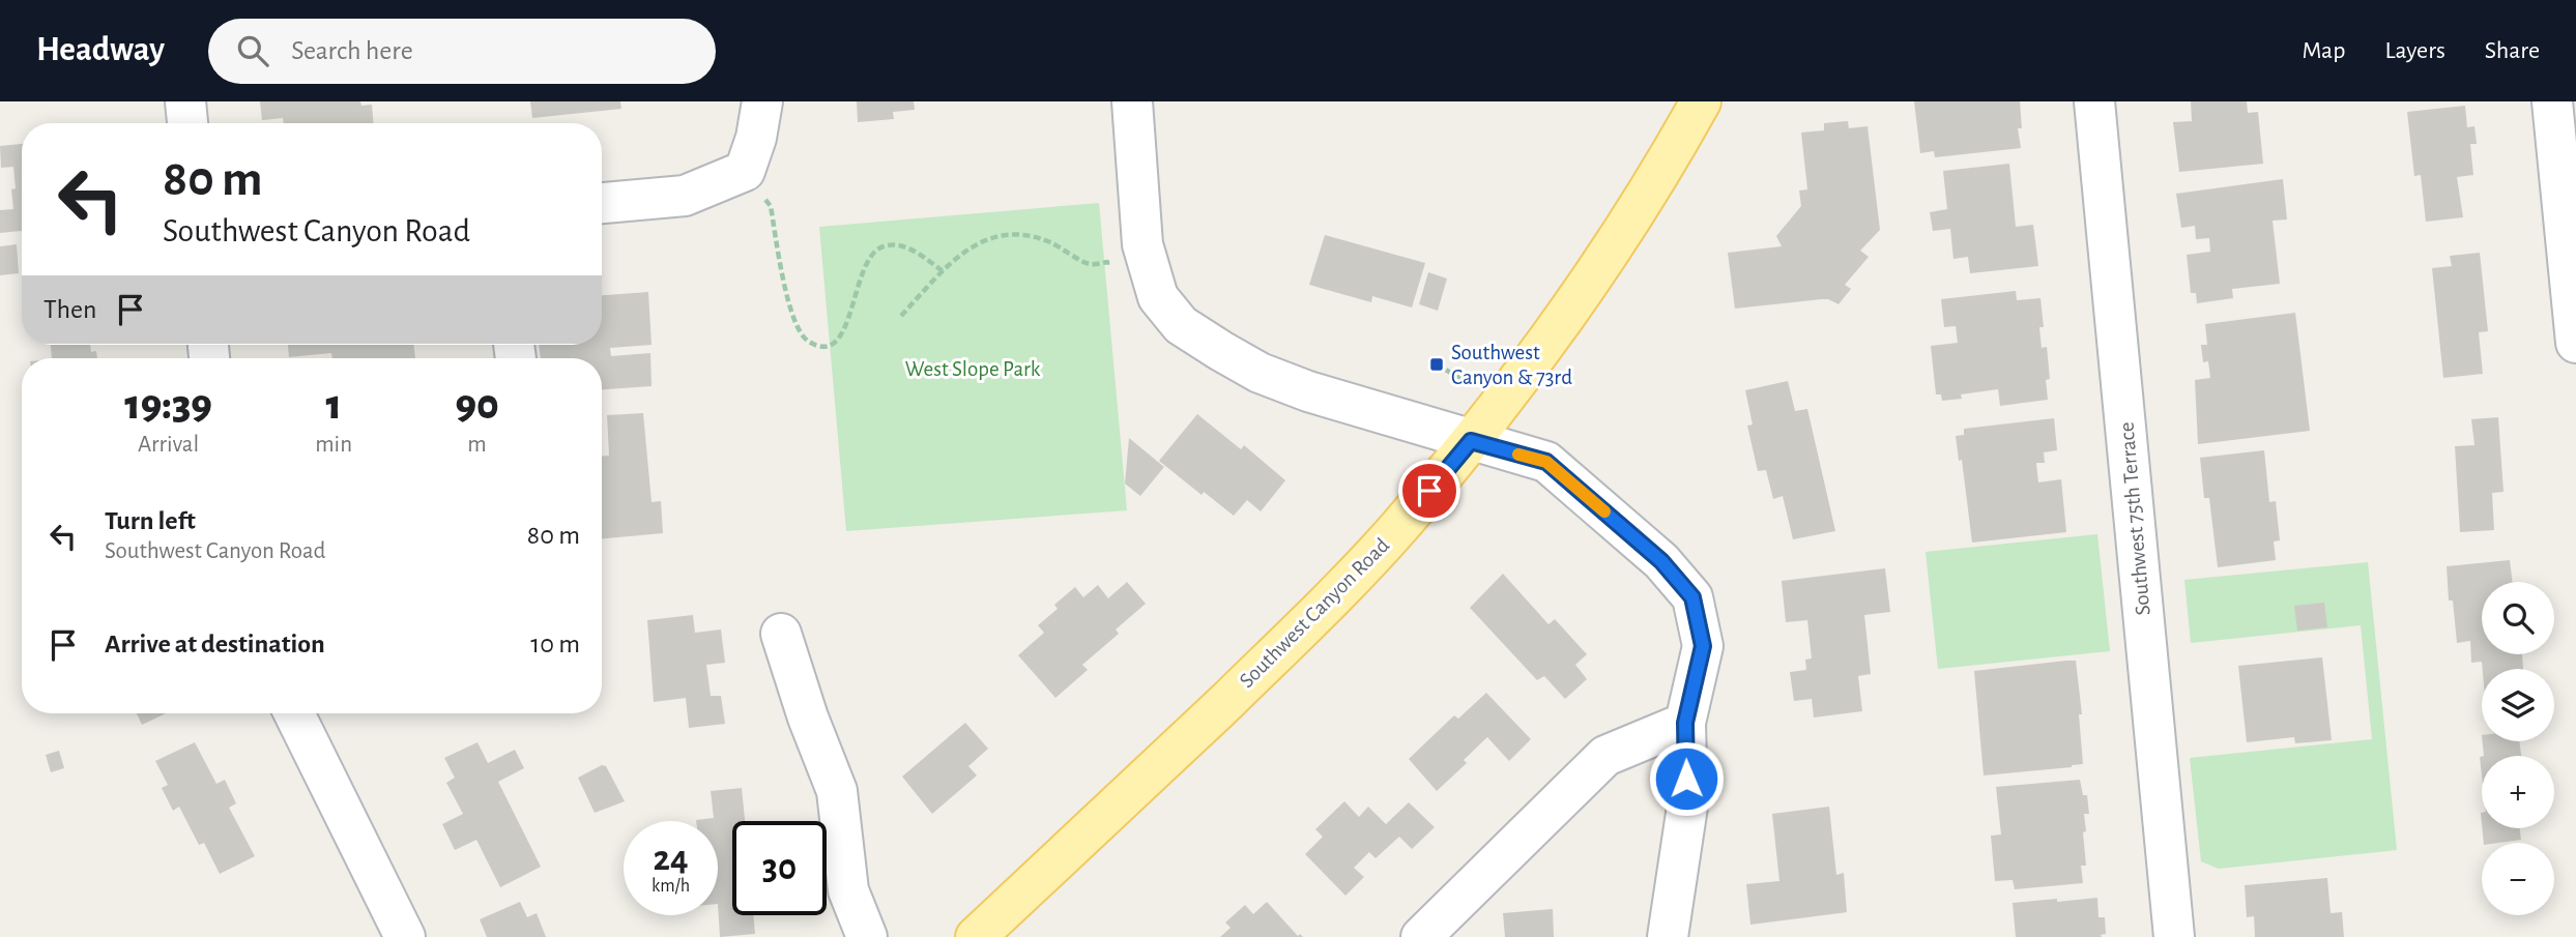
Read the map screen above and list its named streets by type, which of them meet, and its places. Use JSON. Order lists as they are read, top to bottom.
{
  "streets": {
    "main road": ["Southwest Canyon Road"],
    "street": ["Southwest 75th Terrace"]
  },
  "parks": ["West Slope Park"],
  "places": {
    "transit": ["Southwest Canyon & 73rd"]
  },
  "page": {
    "header": "Headway",
    "search": "Search here",
    "nav": ["Map", "Layers", "Share"],
    "turn": ["80 m", "Southwest Canyon Road"],
    "then": "Then",
    "eta": [
      "19:39",
      "Arrival",
      "1",
      "min",
      "90",
      "m"
    ],
    "list": [
      {
        "name": "Turn left",
        "note": "Southwest Canyon Road",
        "value": "80 m"
      },
      {
        "name": "Arrive at destination",
        "value": "10 m"
      }
    ],
    "map_buttons": ["+", "−"],
    "speed": "24 km/h",
    "limit": "30"
  }
}
